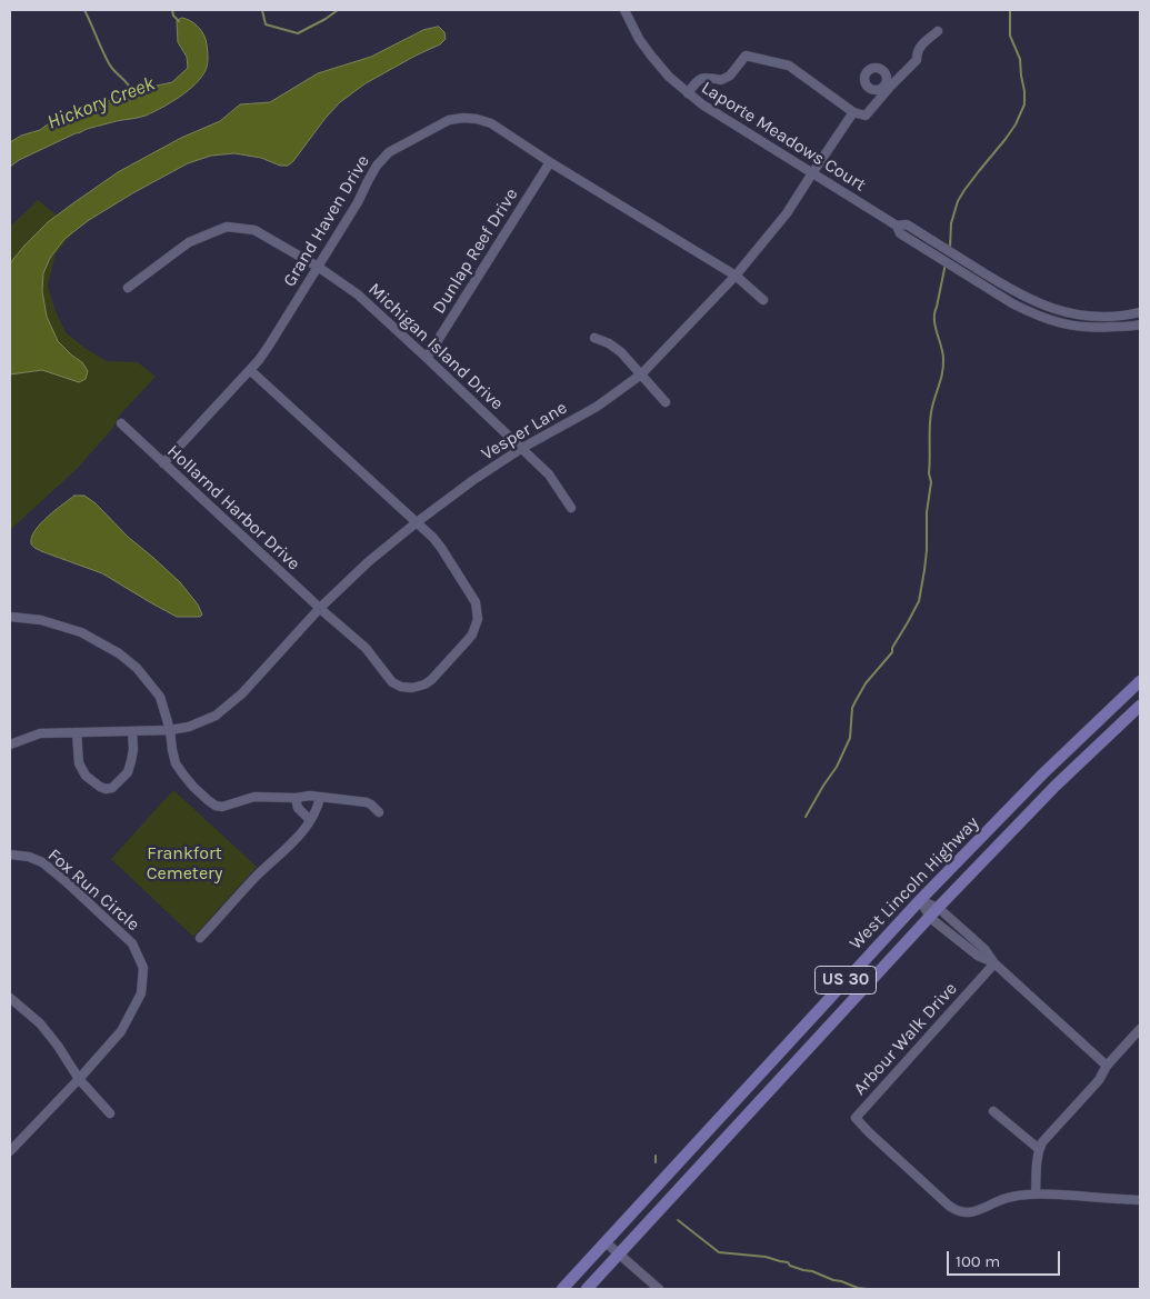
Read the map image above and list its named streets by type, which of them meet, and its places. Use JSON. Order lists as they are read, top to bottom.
{
  "streets": {
    "main road": ["West Lincoln Highway", "US 30"],
    "street": [
      "Laporte Meadows Court",
      "Grand Haven Drive",
      "Dunlap Reef Drive",
      "Michigan Island Drive",
      "Vesper Lane",
      "Hollarnd Harbor Drive",
      "Fox Run Circle",
      "Arbour Walk Drive"
    ]
  },
  "crossings": [
    ["Laporte Meadows Court", "Vesper Lane"],
    ["Grand Haven Drive", "Dunlap Reef Drive"],
    ["Grand Haven Drive", "Michigan Island Drive"],
    ["Grand Haven Drive", "Vesper Lane"],
    ["Grand Haven Drive", "Hollarnd Harbor Drive"],
    ["Dunlap Reef Drive", "Michigan Island Drive"],
    ["Michigan Island Drive", "Vesper Lane"],
    ["Vesper Lane", "Hollarnd Harbor Drive"]
  ],
  "water": ["Hickory Creek"],
  "parks": ["Frankfort Cemetery"],
  "scale_bar": "100 m"
}
